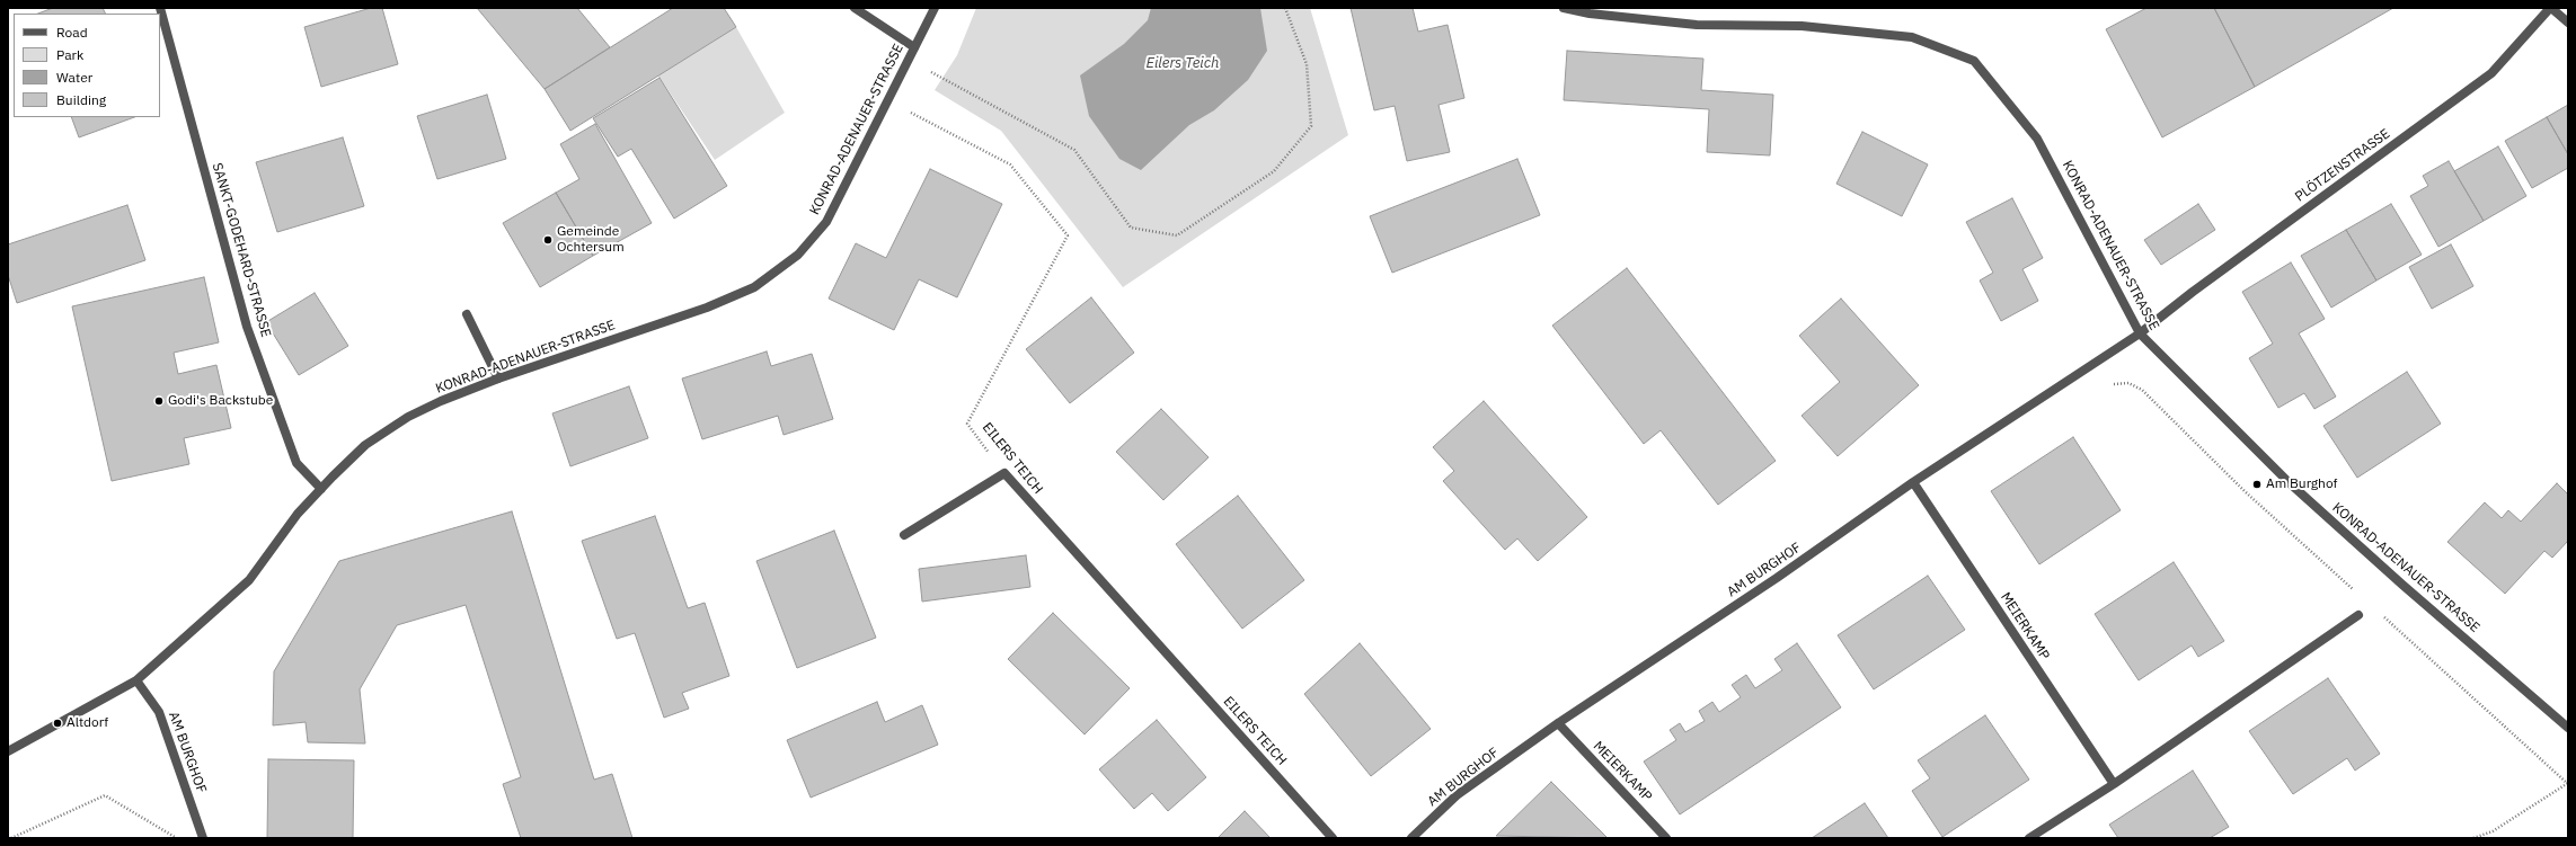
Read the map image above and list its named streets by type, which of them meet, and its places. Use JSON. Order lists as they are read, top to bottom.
{
  "streets": {
    "street": [
      "KONRAD-ADENAUER-STRASSE",
      "PLÖTZENSTRASSE",
      "SANKT-GODEHARD-STRASSE",
      "EILERS TEICH",
      "AM BURGHOF",
      "MEIERKAMP"
    ]
  },
  "crossings": [
    ["KONRAD-ADENAUER-STRASSE", "PLÖTZENSTRASSE"],
    ["KONRAD-ADENAUER-STRASSE", "SANKT-GODEHARD-STRASSE"],
    ["KONRAD-ADENAUER-STRASSE", "EILERS TEICH"],
    ["KONRAD-ADENAUER-STRASSE", "AM BURGHOF"],
    ["PLÖTZENSTRASSE", "AM BURGHOF"],
    ["AM BURGHOF", "MEIERKAMP"]
  ],
  "water": ["Eilers Teich"],
  "places": [
    "Gemeinde Ochtersum",
    "Godi's Backstube",
    "Am Burghof",
    "Altdorf"
  ],
  "legend": [
    "Road",
    "Park",
    "Water",
    "Building"
  ]
}
